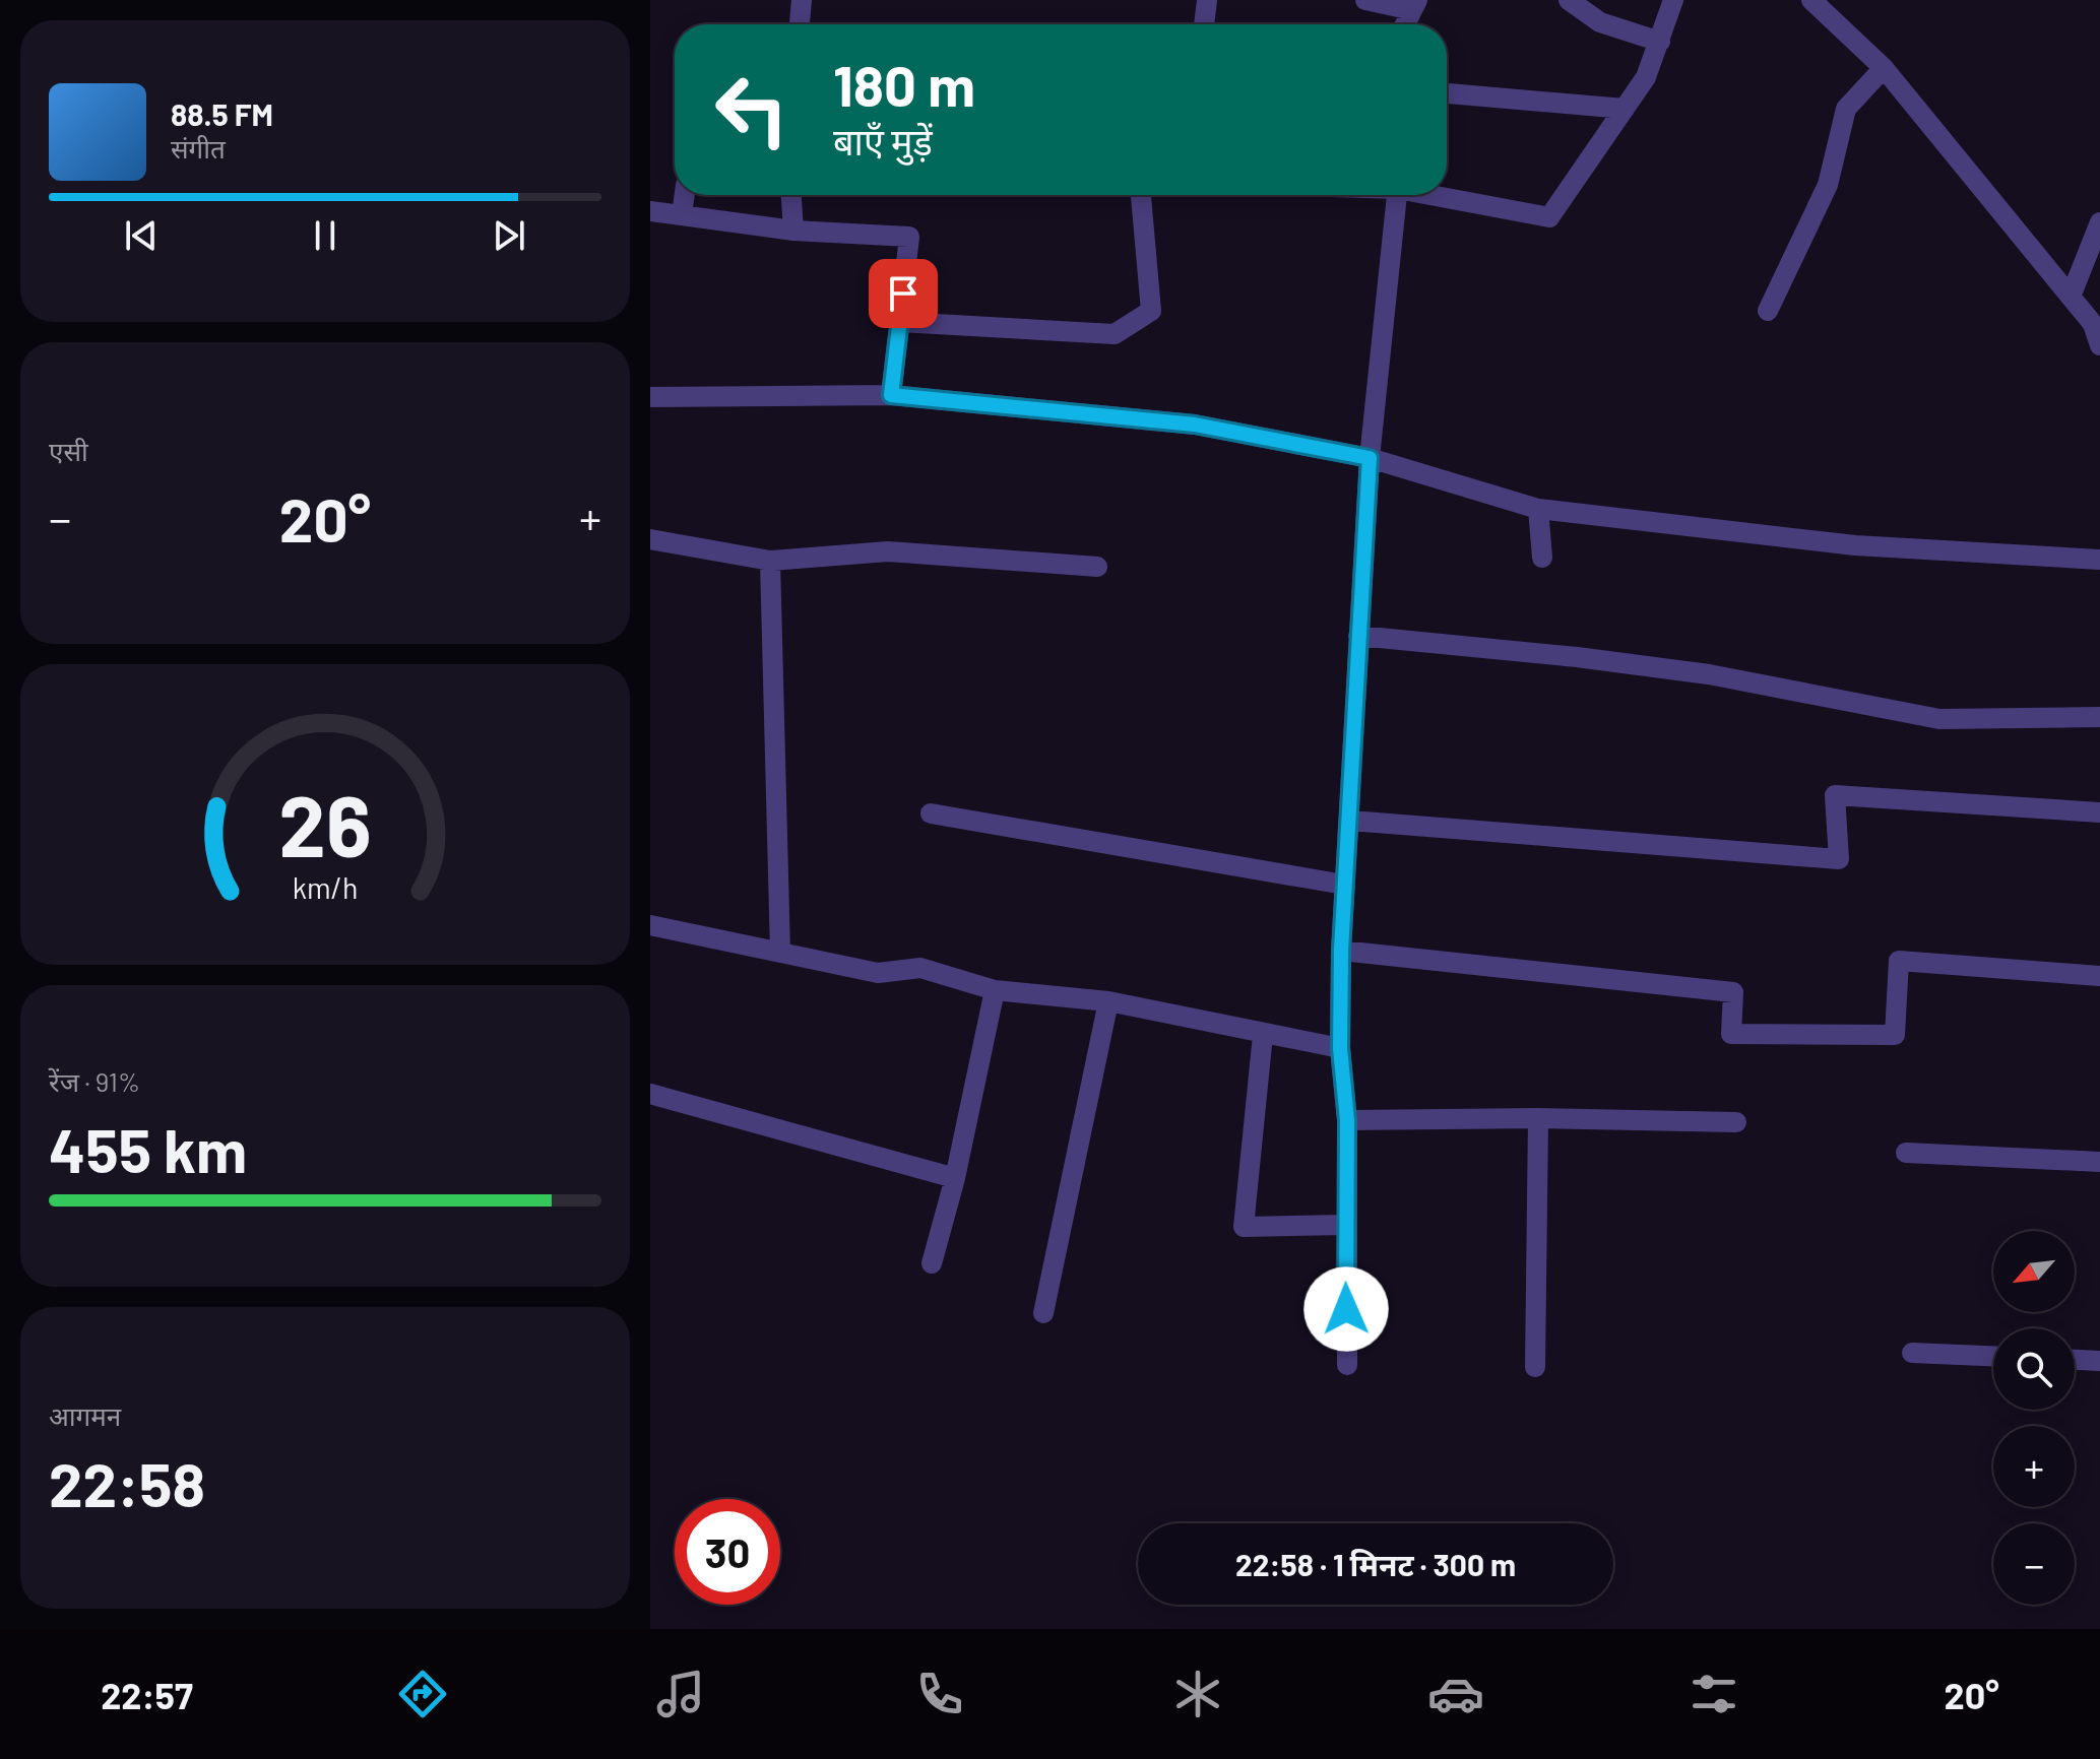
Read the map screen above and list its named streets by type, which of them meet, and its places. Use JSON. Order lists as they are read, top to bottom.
{
  "north": "bottom left",
  "page": {
    "turn": ["180 m", "बाएँ मुड़ें"],
    "song": ["88.5 FM", "संगीत"],
    "tile": [
      "एसी",
      ["रेंज · 91%", "455 km"],
      ["आगमन", "22:58"]
    ],
    "heat": ["−", "20°", "+"],
    "map_buttons": ["+", "−"],
    "limit": "30",
    "trip": "22:58 · 1 मिनट · 300 m",
    "tabs": ["22:57", "20°"],
    "gauge": ["26", "km/h"]
  }
}
